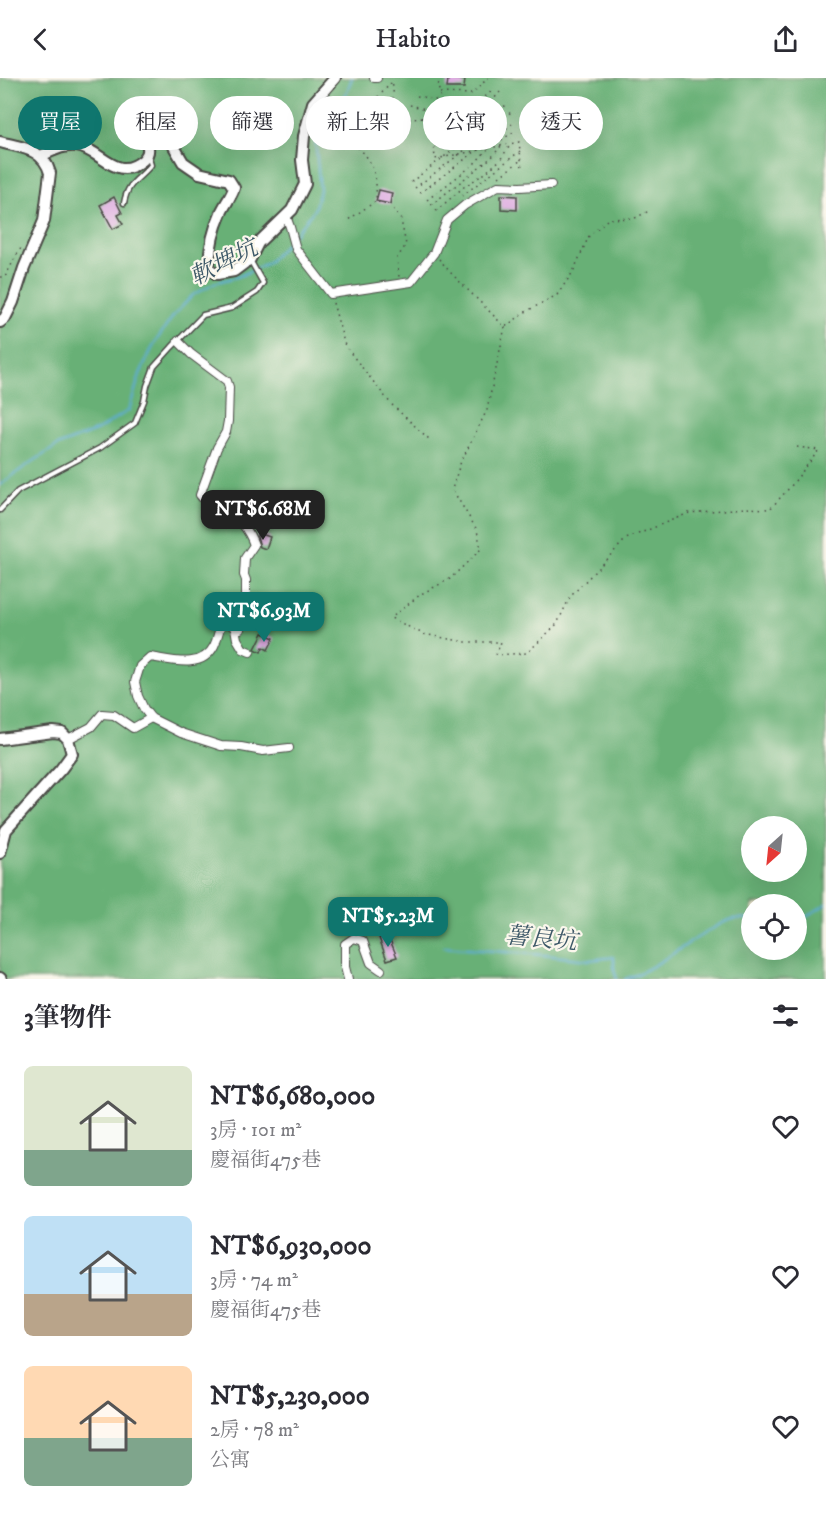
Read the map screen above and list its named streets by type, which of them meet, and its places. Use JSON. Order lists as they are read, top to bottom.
{
  "water": ["軟埤坑", "薯良坑"],
  "north": "bottom left",
  "page": {
    "header": "Habito",
    "chip": [
      "買屋",
      "租屋",
      "篩選",
      "新上架",
      "公寓",
      "透天"
    ],
    "price": ["NT$6.68M", "NT$6.93M", "NT$5.23M"],
    "heading": "3筆物件",
    "list": [
      {
        "name": "NT$6,680,000",
        "note": "3房 · 101 m² · 慶福街475巷"
      },
      {
        "name": "NT$6,930,000",
        "note": "3房 · 74 m² · 慶福街475巷"
      },
      {
        "name": "NT$5,230,000",
        "note": "2房 · 78 m² · 公寓"
      }
    ]
  }
}
